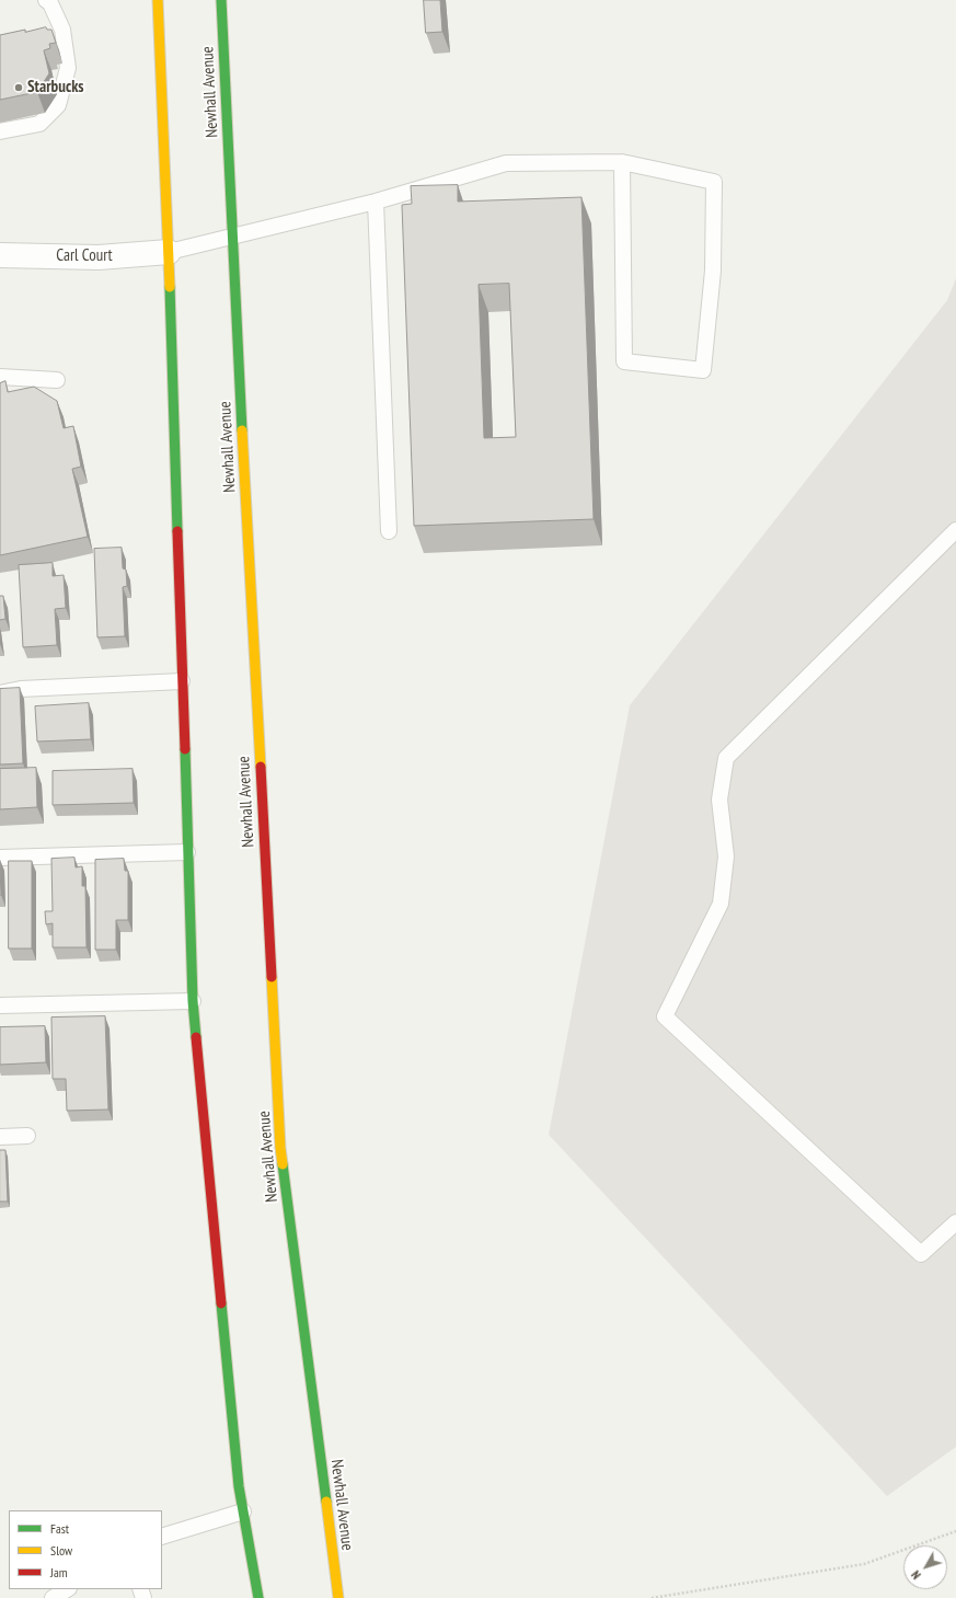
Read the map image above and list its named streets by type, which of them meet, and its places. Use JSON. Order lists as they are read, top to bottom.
{
  "streets": {
    "main road": ["Newhall Avenue"],
    "street": ["Carl Court"]
  },
  "places": ["Starbucks"],
  "legend": ["Fast", "Slow", "Jam"],
  "north": "bottom left"
}
